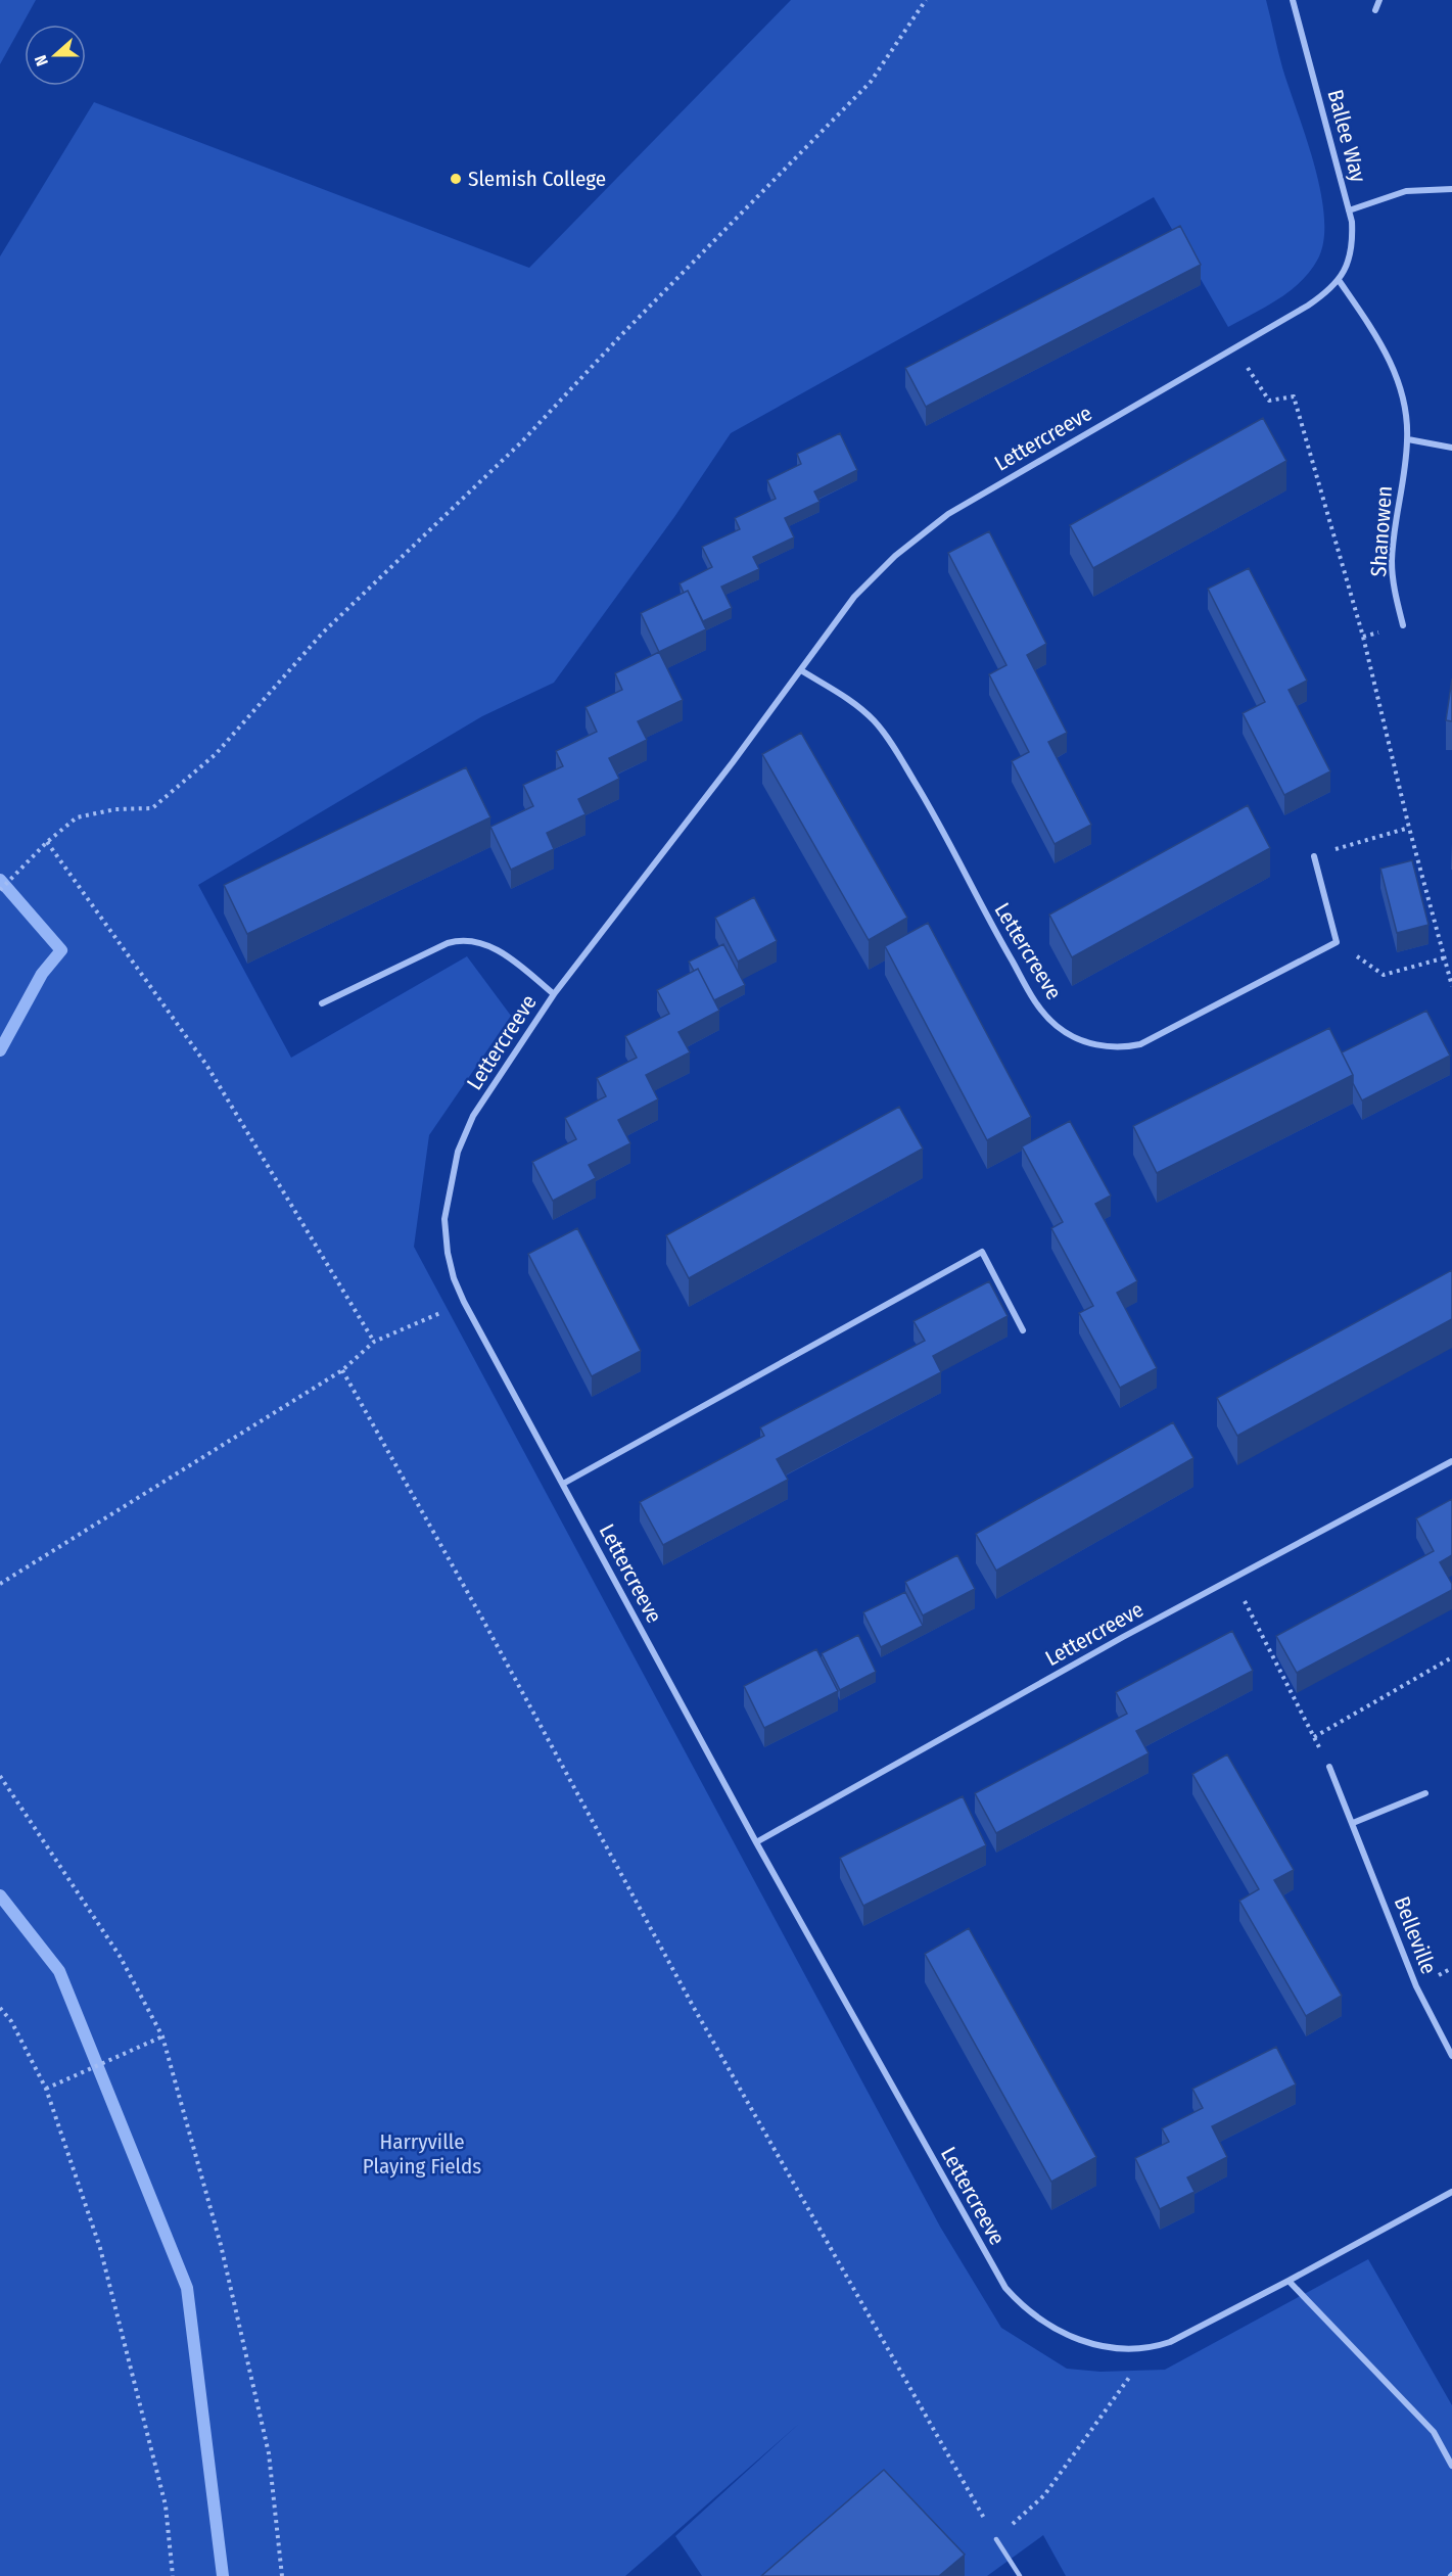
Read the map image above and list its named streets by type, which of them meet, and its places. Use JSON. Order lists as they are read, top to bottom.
{
  "streets": {
    "street": [
      "Ballee Way",
      "Lettercreeve",
      "Shanowen",
      "Belleville"
    ]
  },
  "crossings": [
    ["Ballee Way", "Lettercreeve"],
    ["Ballee Way", "Shanowen"],
    ["Lettercreeve", "Shanowen"]
  ],
  "parks": ["Harryville Playing Fields"],
  "places": ["Slemish College"],
  "north": "left"
}
